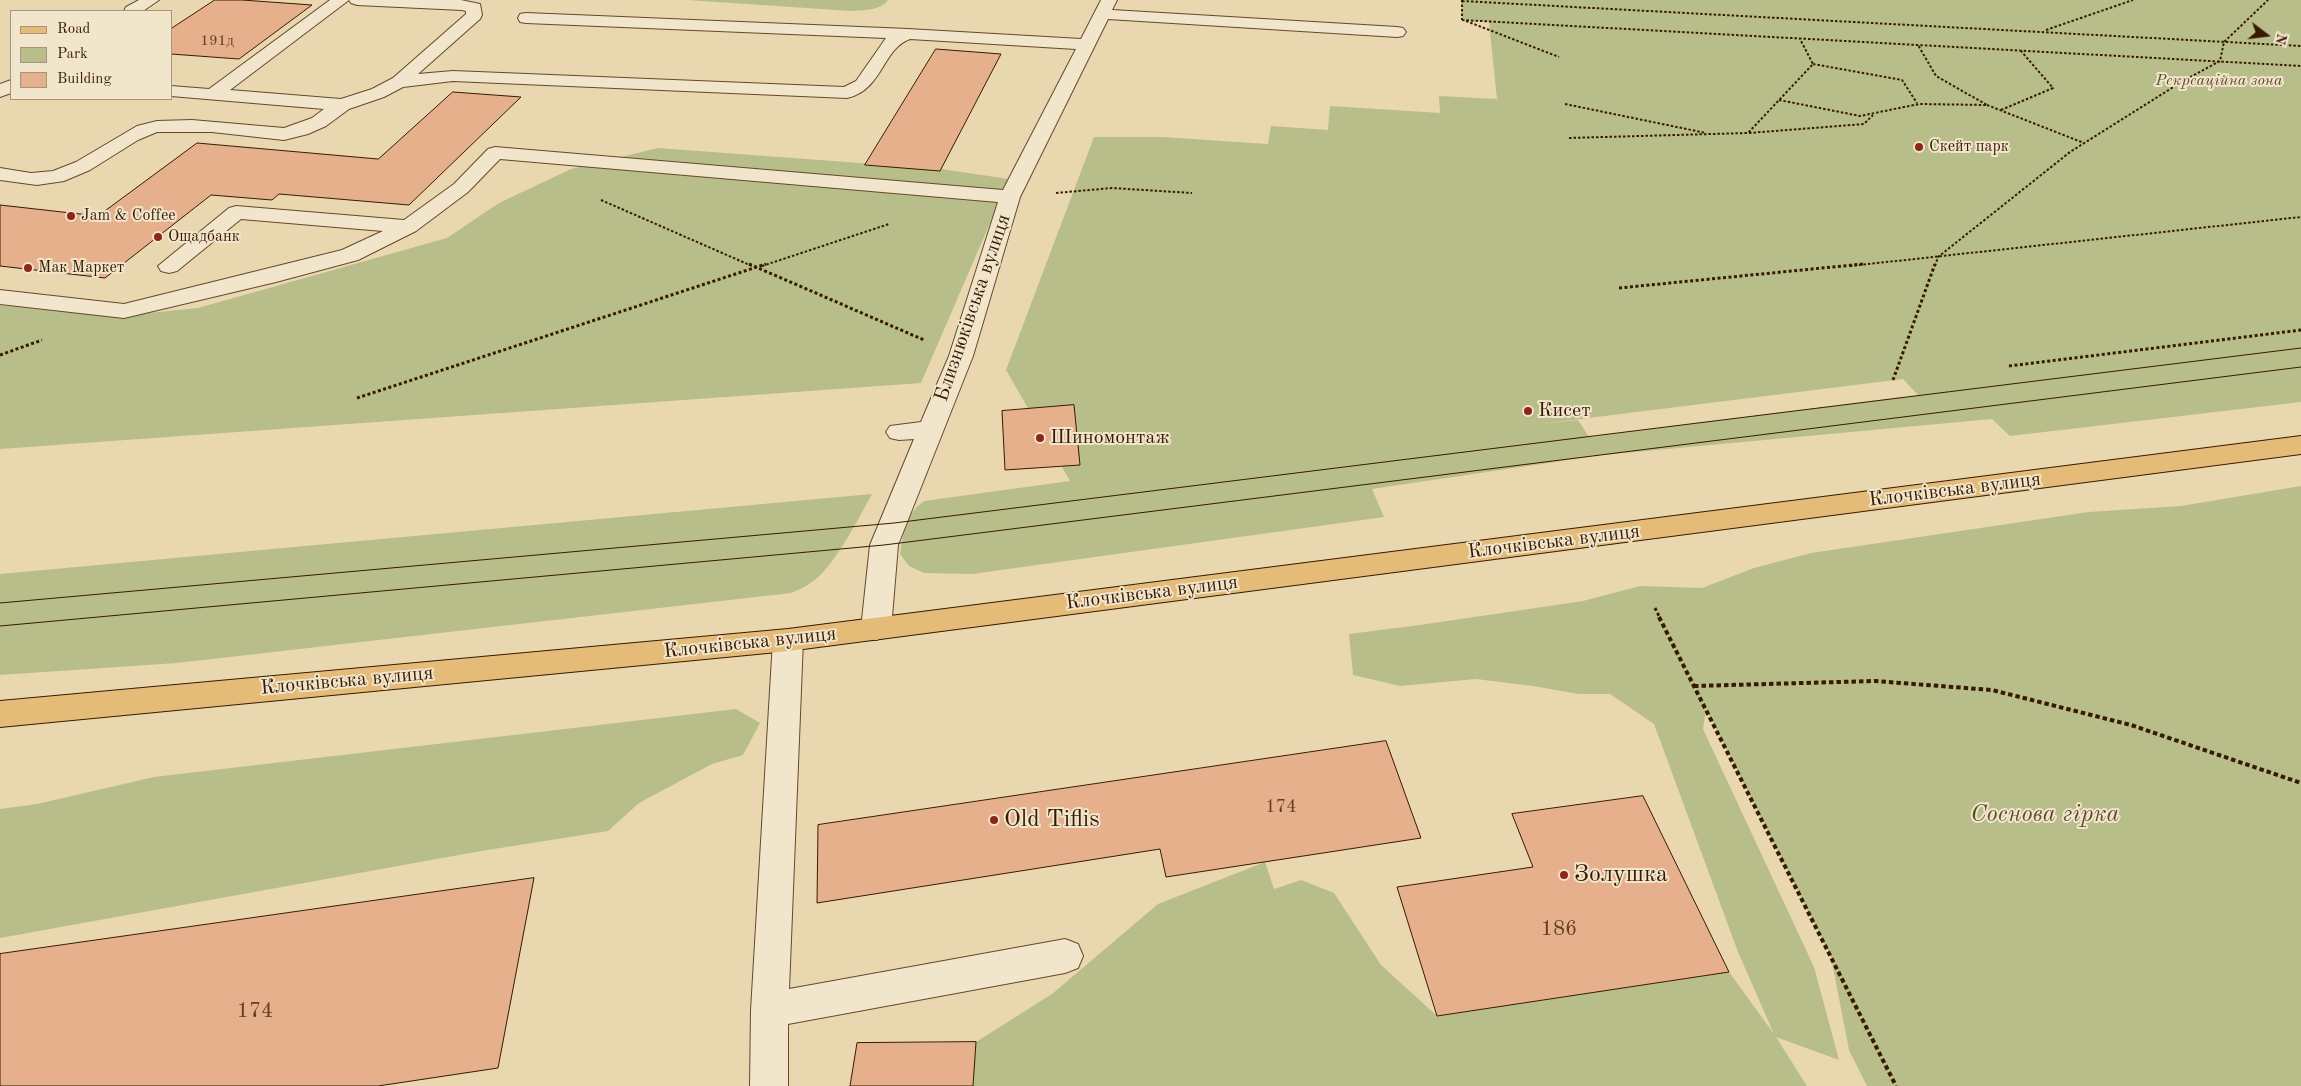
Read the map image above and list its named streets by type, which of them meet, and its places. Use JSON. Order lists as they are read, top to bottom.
{
  "streets": {
    "main road": ["Клочківська вулиця"],
    "street": ["Близнюківська вулиця"]
  },
  "crossings": [
    ["Близнюківська вулиця", "Клочківська вулиця"]
  ],
  "parks": ["Рекреаційна зона", "Соснова гірка"],
  "places": [
    "Скейт парк",
    "Jam & Coffee",
    "Ощадбанк",
    "Мак Маркет",
    "Кисет",
    "Шиномонтаж",
    "Old Tiflis",
    "Золушка"
  ],
  "house_numbers": [
    "191д",
    "174",
    "186",
    "174"
  ],
  "legend": ["Road", "Park", "Building"],
  "north": "right"
}
